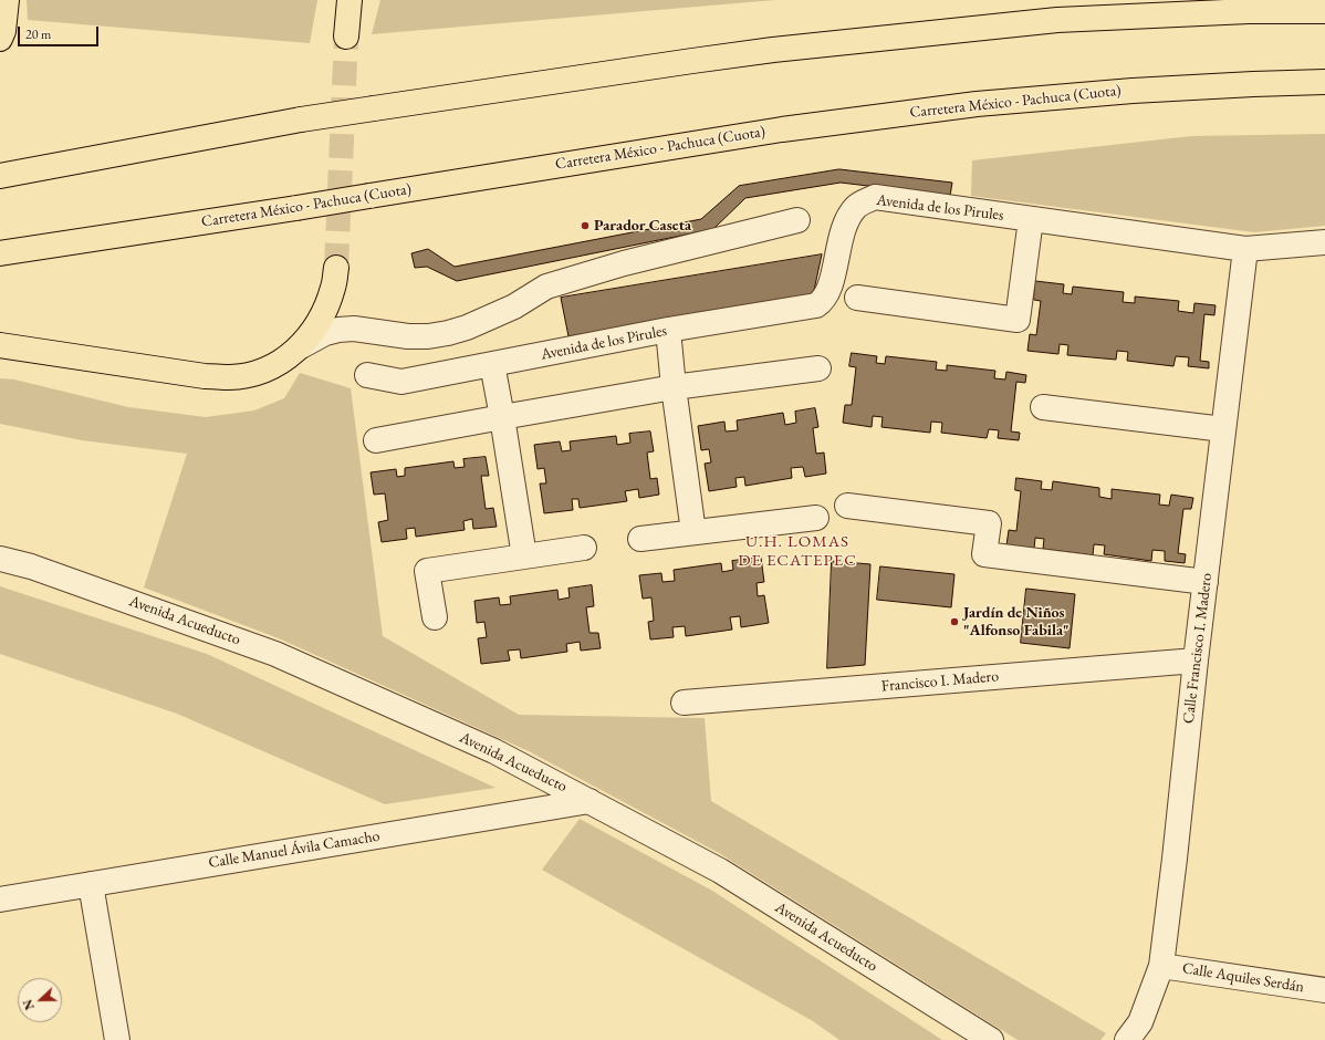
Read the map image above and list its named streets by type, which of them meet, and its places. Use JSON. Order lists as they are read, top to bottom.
{
  "streets": {
    "highway": ["Carretera México - Pachuca (Cuota)"],
    "street": [
      "Avenida de los Pirules",
      "Avenida Acueducto",
      "Calle Francisco I. Madero",
      "Francisco I. Madero",
      "Calle Manuel Ávila Camacho",
      "Calle Aquiles Serdán"
    ]
  },
  "crossings": [
    ["Avenida de los Pirules", "Calle Francisco I. Madero"],
    ["Avenida Acueducto", "Calle Manuel Ávila Camacho"],
    ["Calle Francisco I. Madero", "Francisco I. Madero"],
    ["Calle Francisco I. Madero", "Calle Aquiles Serdán"]
  ],
  "districts": ["U.H. LOMAS DE ECATEPEC"],
  "places": ["Parador Caseta", "Jardín de Niños \"Alfonso Fabila\""],
  "scale_bar": "20 m",
  "north": "left"
}
